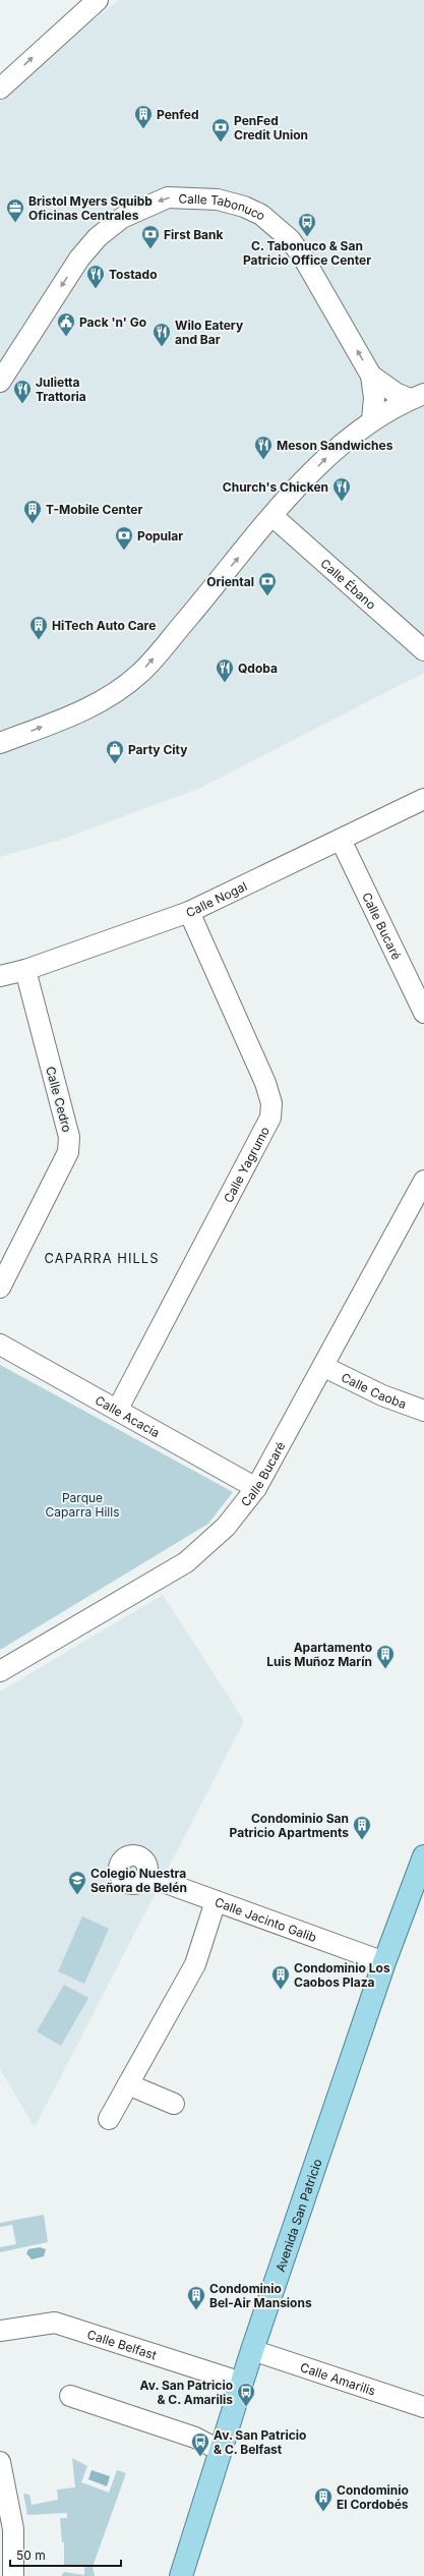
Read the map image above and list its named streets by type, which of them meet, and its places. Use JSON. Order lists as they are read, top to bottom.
{
  "streets": {
    "main road": ["Avenida San Patricio"],
    "street": [
      "Calle Tabonuco",
      "Calle Ébano",
      "Calle Nogal",
      "Calle Bucaré",
      "Calle Cedro",
      "Calle Yagrumo",
      "Calle Caoba",
      "Calle Acacia",
      "Calle Jacinto Galib",
      "Calle Belfast",
      "Calle Amarilis"
    ]
  },
  "crossings": [
    ["Calle Nogal", "Calle Bucaré"],
    ["Calle Nogal", "Calle Cedro"],
    ["Calle Nogal", "Calle Yagrumo"],
    ["Calle Bucaré", "Calle Caoba"],
    ["Calle Bucaré", "Calle Acacia"],
    ["Calle Yagrumo", "Calle Acacia"],
    ["Calle Jacinto Galib", "Avenida San Patricio"],
    ["Avenida San Patricio", "Calle Belfast"],
    ["Avenida San Patricio", "Calle Amarilis"]
  ],
  "districts": ["CAPARRA HILLS"],
  "parks": ["Parque Caparra Hills"],
  "places": {
    "building": [
      "Penfed",
      "T-Mobile Center",
      "HiTech Auto Care",
      "Apartamento Luis Muñoz Marín",
      "Condominio San Patricio Apartments",
      "Condominio Los Caobos Plaza",
      "Condominio Bel-Air Mansions",
      "Condominio El Cordobés"
    ],
    "bank": [
      "PenFed Credit Union",
      "First Bank",
      "Popular",
      "Oriental"
    ],
    "office": ["Bristol Myers Squibb Oficinas Centrales"],
    "bus stop": ["C. Tabonuco & San Patricio Office Center", "Av. San Patricio & C. Amarilis", "Av. San Patricio & C. Belfast"],
    "restaurant": [
      "Tostado",
      "Wilo Eatery and Bar",
      "Julietta Trattoria",
      "Meson Sandwiches",
      "Church's Chicken",
      "Qdoba"
    ],
    "public building": ["Pack 'n' Go"],
    "shop": ["Party City"],
    "school or university": ["Colegio Nuestra Señora de Belén"]
  },
  "scale_bar": "50 m"
}
